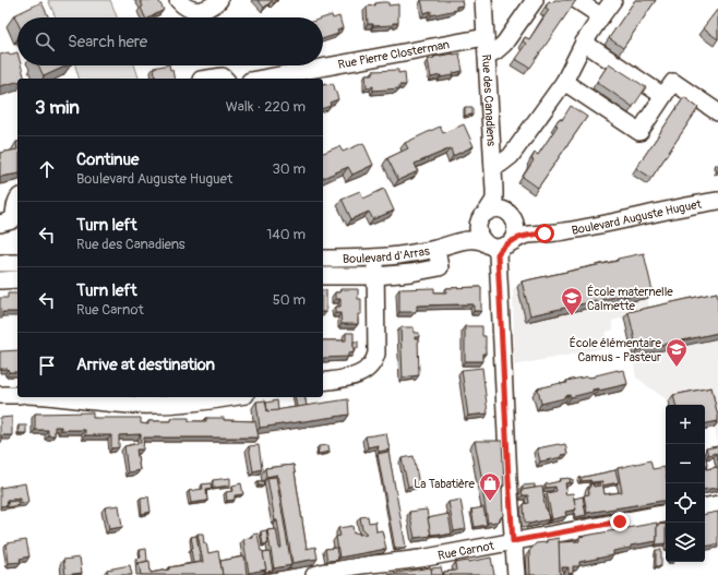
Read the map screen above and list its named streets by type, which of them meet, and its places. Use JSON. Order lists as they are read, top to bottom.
{
  "streets": {
    "street": [
      "Rue Pierre Closterman",
      "Rue des Canadiens",
      "Boulevard Auguste Huguet",
      "Boulevard d'Arras",
      "Rue Carnot"
    ]
  },
  "crossings": [
    ["Rue Pierre Closterman", "Rue des Canadiens"],
    ["Rue des Canadiens", "Boulevard Auguste Huguet"],
    ["Boulevard Auguste Huguet", "Boulevard d'Arras"]
  ],
  "places": {
    "school or university": ["École maternelle Calmette", "École élémentaire Camus - Pasteur"],
    "shop": ["La Tabatière"]
  },
  "page": {
    "search": "Search here",
    "heading": ["3 min", "Walk · 220 m"],
    "list": [
      ["Continue", "Boulevard Auguste Huguet", "30 m"],
      ["Turn left", "Rue des Canadiens", "140 m"],
      ["Turn left", "Rue Carnot", "50 m"],
      "Arrive at destination"
    ],
    "map_buttons": ["+", "−"]
  }
}
